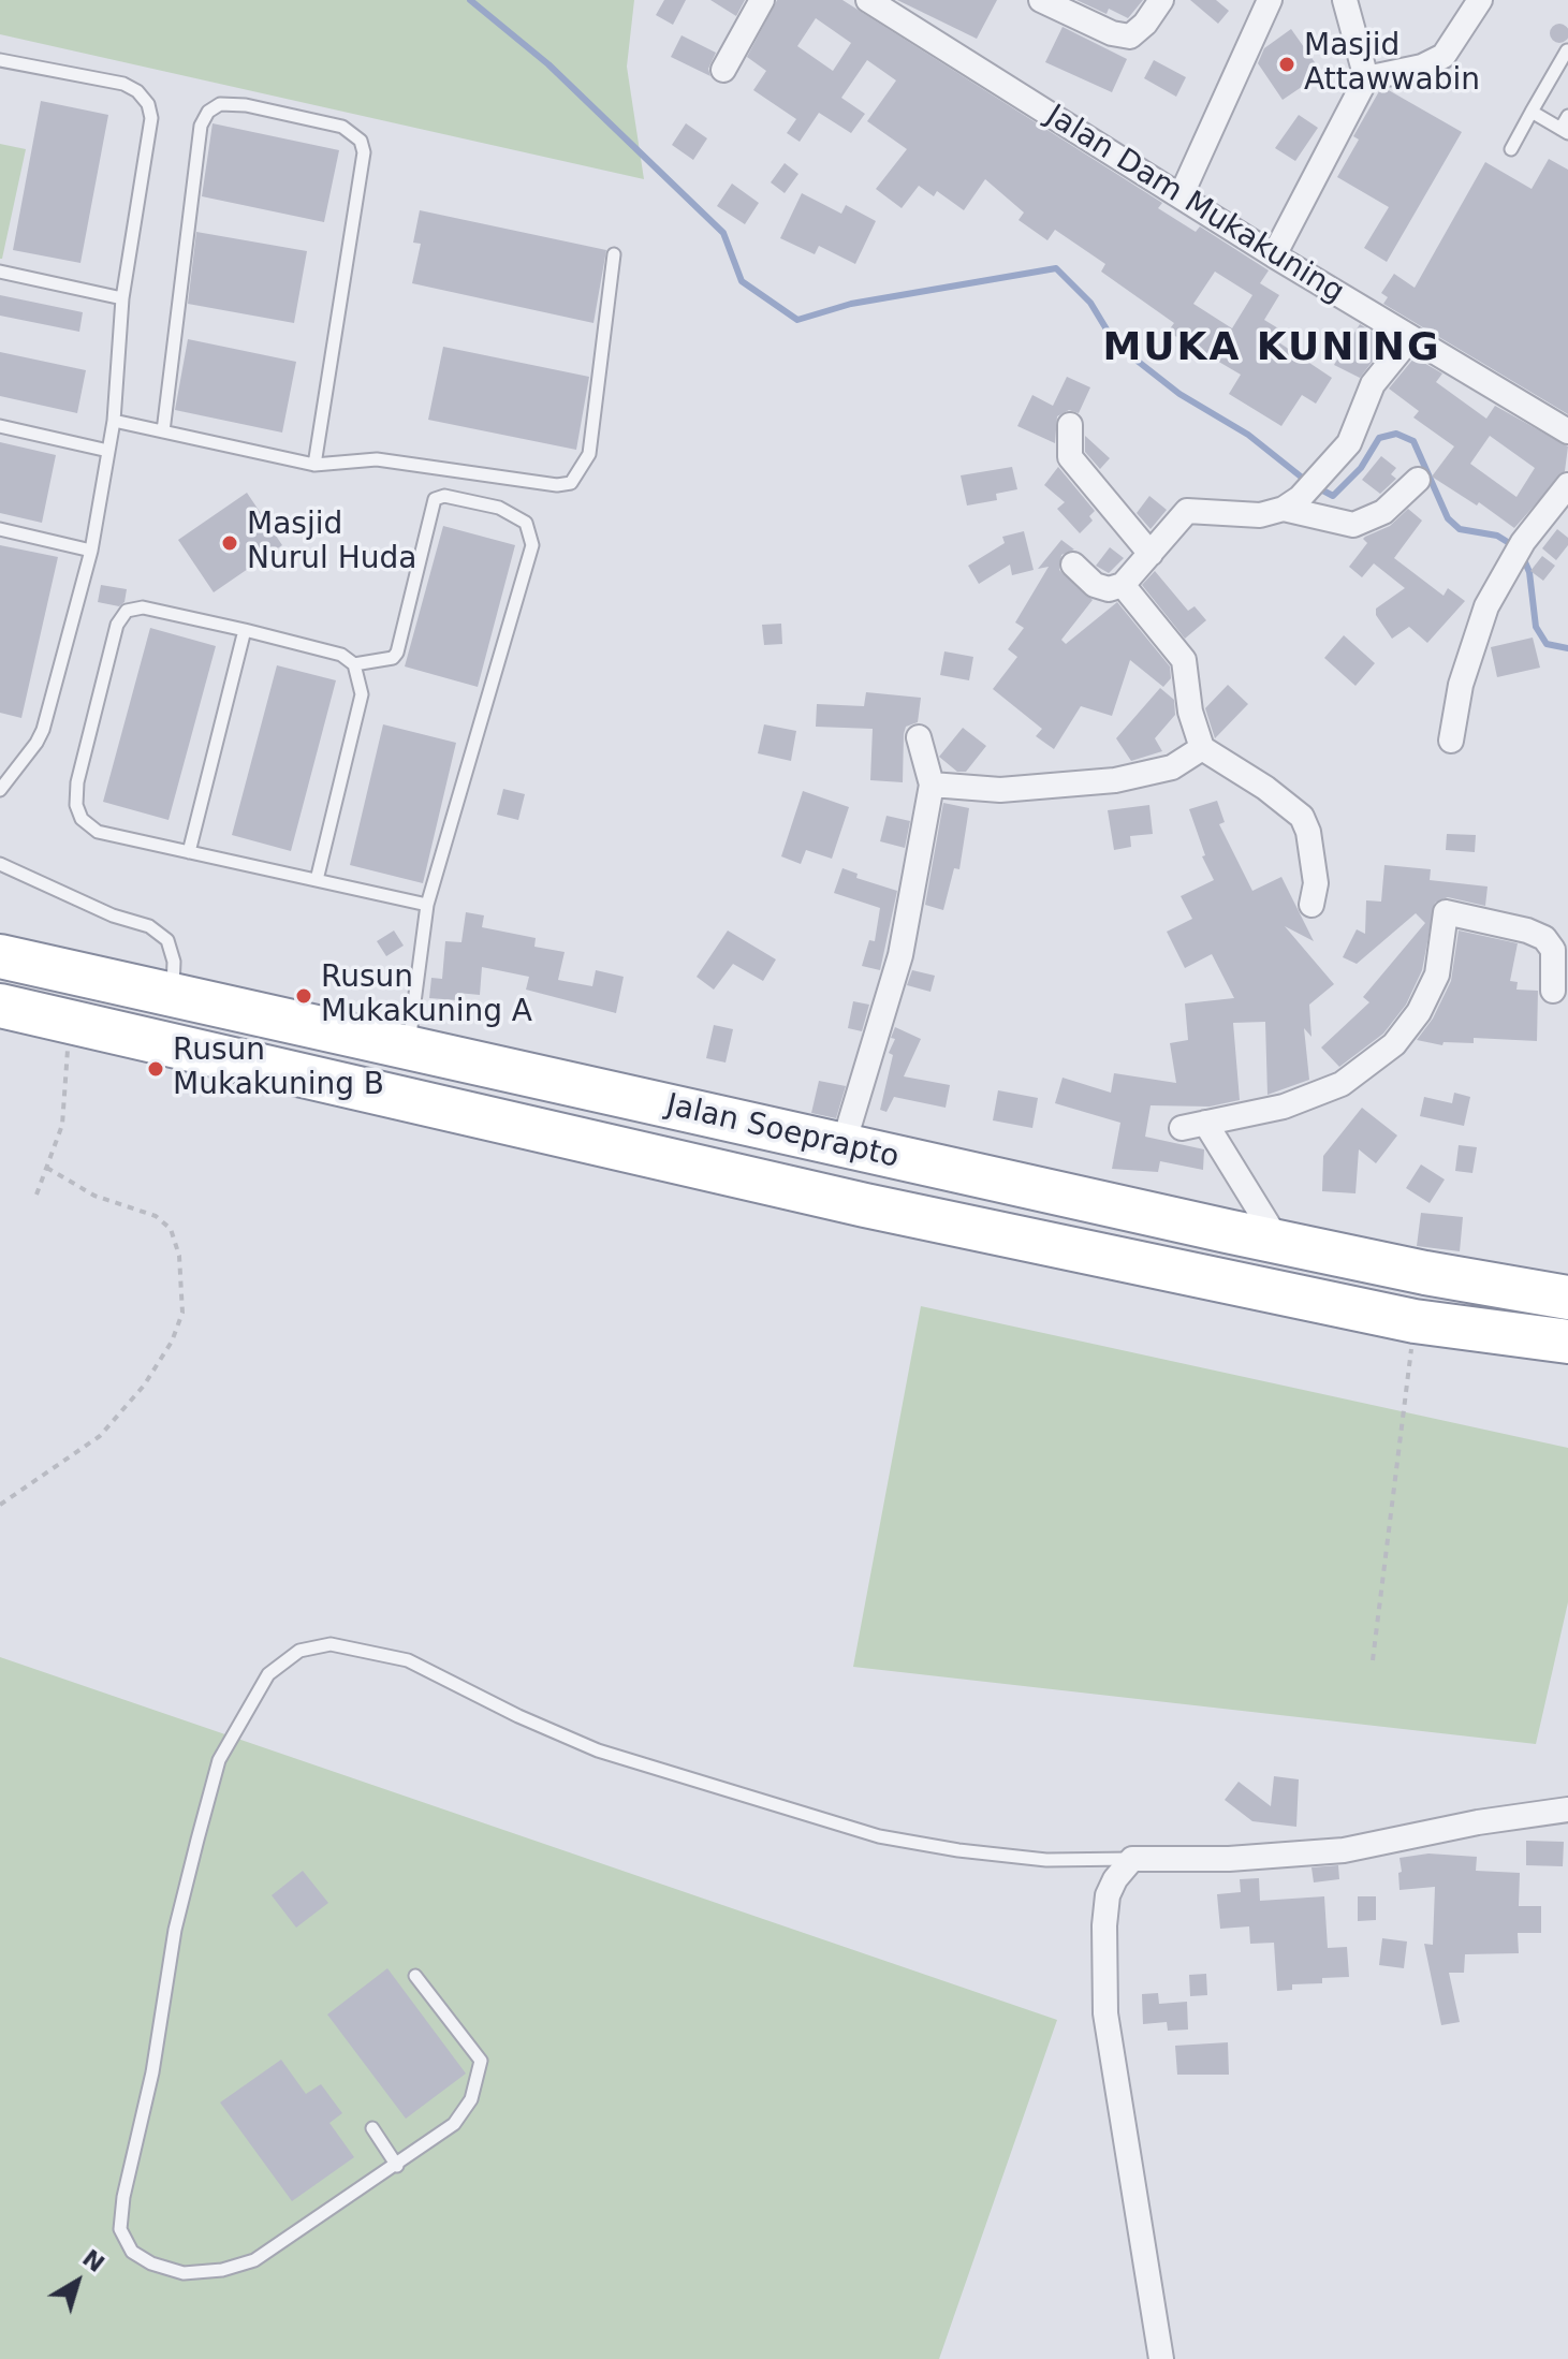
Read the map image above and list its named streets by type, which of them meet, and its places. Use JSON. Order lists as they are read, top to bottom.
{
  "streets": {
    "highway": ["Jalan Soeprapto"],
    "street": ["Jalan Dam Mukakuning"]
  },
  "districts": ["MUKA KUNING"],
  "places": [
    "Masjid Attawwabin",
    "Masjid Nurul Huda",
    "Rusun Mukakuning A",
    "Rusun Mukakuning B"
  ],
  "north": "top right"
}
